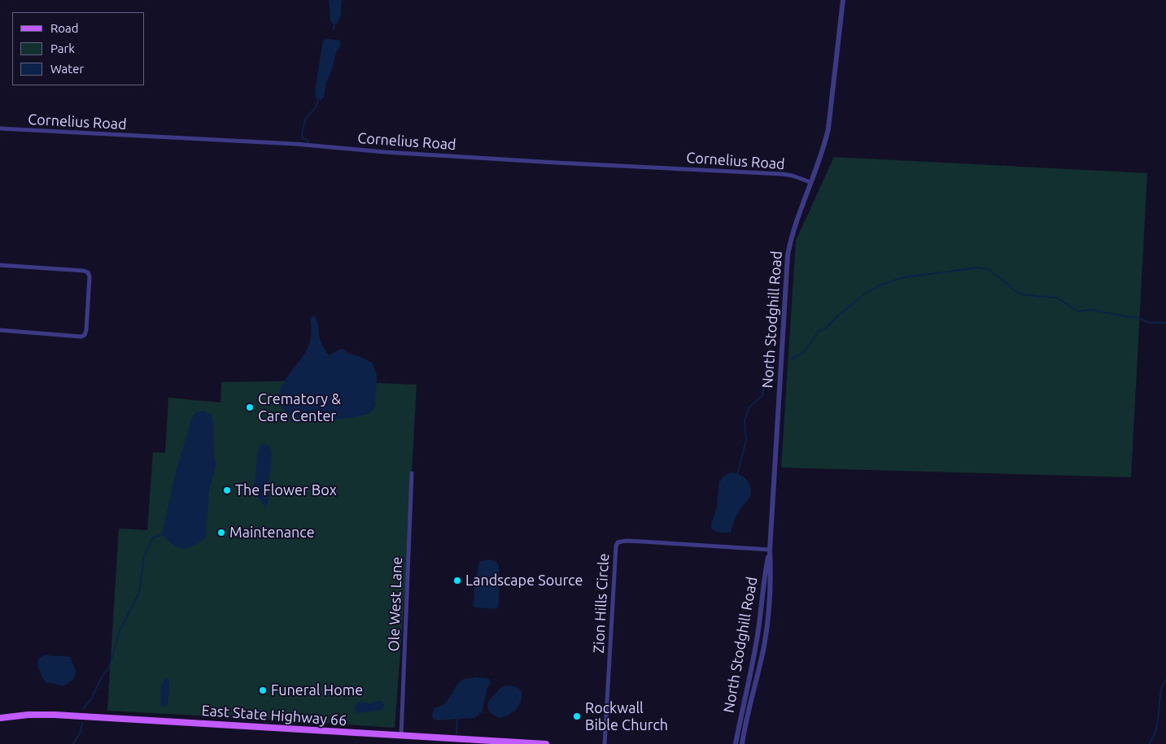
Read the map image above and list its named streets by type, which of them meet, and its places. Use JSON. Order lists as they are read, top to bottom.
{
  "streets": {
    "main road": ["East State Highway 66"],
    "street": [
      "Cornelius Road",
      "North Stodghill Road",
      "Zion Hills Circle",
      "Ole West Lane"
    ]
  },
  "crossings": [
    ["Cornelius Road", "North Stodghill Road"],
    ["North Stodghill Road", "Zion Hills Circle"],
    ["Ole West Lane", "East State Highway 66"]
  ],
  "places": [
    "Crematory & Care Center",
    "The Flower Box",
    "Maintenance",
    "Landscape Source",
    "Funeral Home",
    "Rockwall Bible Church"
  ],
  "legend": ["Road", "Park", "Water"]
}
